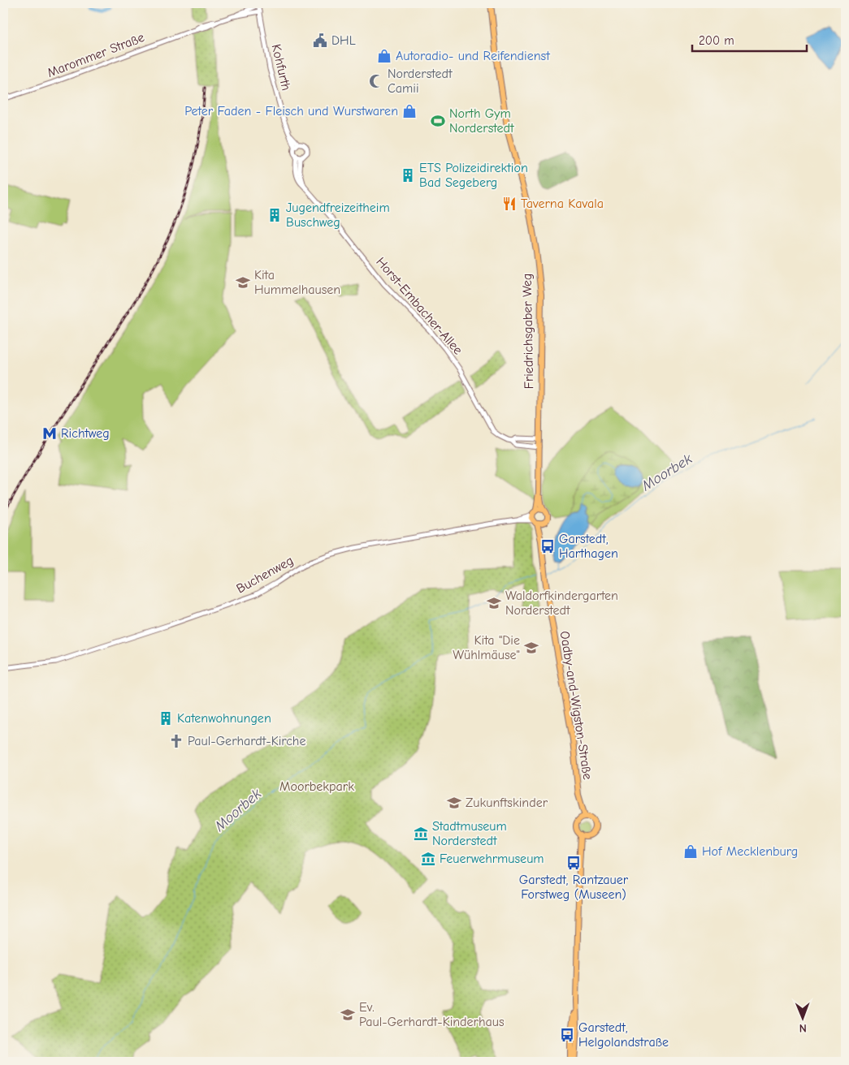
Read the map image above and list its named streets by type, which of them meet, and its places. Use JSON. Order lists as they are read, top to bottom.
{
  "streets": {
    "main road": ["Friedrichsgaber Weg", "Oadby-and-Wigston-Straße"],
    "street": [
      "Marommer Straße",
      "Kohfurth",
      "Horst-Embacher-Allee",
      "Buchenweg"
    ]
  },
  "crossings": [
    ["Marommer Straße", "Kohfurth"],
    ["Kohfurth", "Horst-Embacher-Allee"],
    ["Horst-Embacher-Allee", "Friedrichsgaber Weg"],
    ["Friedrichsgaber Weg", "Buchenweg"]
  ],
  "water": ["Moorbek"],
  "parks": ["Moorbekpark"],
  "places": {
    "public building": ["DHL"],
    "shop": ["Autoradio- und Reifendienst", "Peter Faden - Fleisch und Wurstwaren", "Hof Mecklenburg"],
    "mosque": ["Norderstedt Camii"],
    "sports": ["North Gym Norderstedt"],
    "building": ["ETS Polizeidirektion Bad Segeberg", "Jugendfreizeitheim Buschweg", "Katenwohnungen"],
    "restaurant": ["Taverna Kavala"],
    "school or university": [
      "Kita Hummelhausen",
      "Waldorfkindergarten Norderstedt",
      "Kita \"Die Wühlmäuse\"",
      "Zukunftskinder",
      "Ev. Paul-Gerhardt-Kinderhaus"
    ],
    "metro station": ["Richtweg"],
    "bus stop": ["Garstedt, Harthagen", "Garstedt, Rantzauer Forstweg (Museen)", "Garstedt, Helgolandstraße"],
    "church": ["Paul-Gerhardt-Kirche"],
    "museum": ["Stadtmuseum Norderstedt", "Feuerwehrmuseum"]
  },
  "scale_bar": "200 m",
  "north": "bottom"
}
